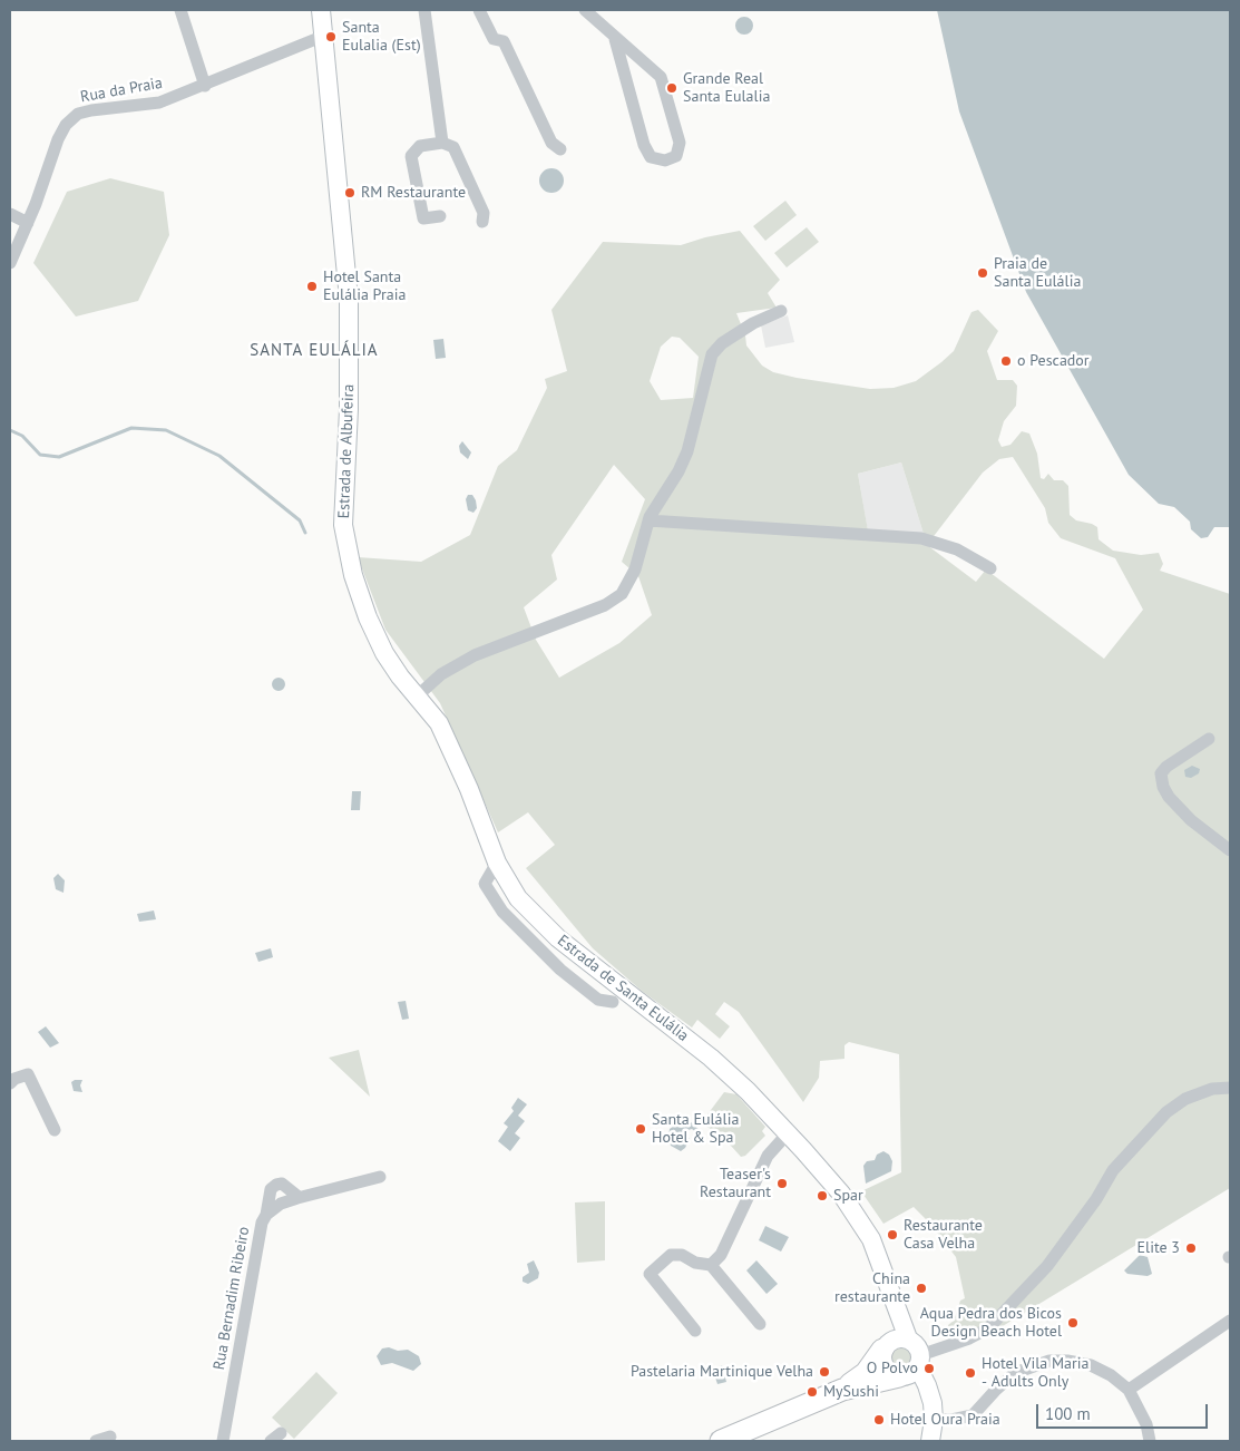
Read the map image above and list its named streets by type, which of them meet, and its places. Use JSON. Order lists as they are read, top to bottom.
{
  "streets": {
    "main road": ["Estrada de Santa Eulália"],
    "street": ["Rua da Praia", "Estrada de Albufeira", "Rua Bernadim Ribeiro"]
  },
  "crossings": [
    ["Rua da Praia", "Estrada de Albufeira"],
    ["Estrada de Albufeira", "Estrada de Santa Eulália"]
  ],
  "districts": ["SANTA EULÁLIA"],
  "places": [
    "Santa Eulalia (Est)",
    "Grande Real Santa Eulalia",
    "RM Restaurante",
    "Praia de Santa Eulália",
    "Hotel Santa Eulália Praia",
    "o Pescador",
    "Santa Eulália Hotel & Spa",
    "Teaser's Restaurant",
    "Spar",
    "Restaurante Casa Velha",
    "Elite 3",
    "China restaurante",
    "Aqua Pedra dos Bicos Design Beach Hotel",
    "O Polvo",
    "Pastelaria Martinique Velha",
    "Hotel Vila Maria - Adults Only",
    "MySushi",
    "Hotel Oura Praia"
  ],
  "scale_bar": "100 m"
}
